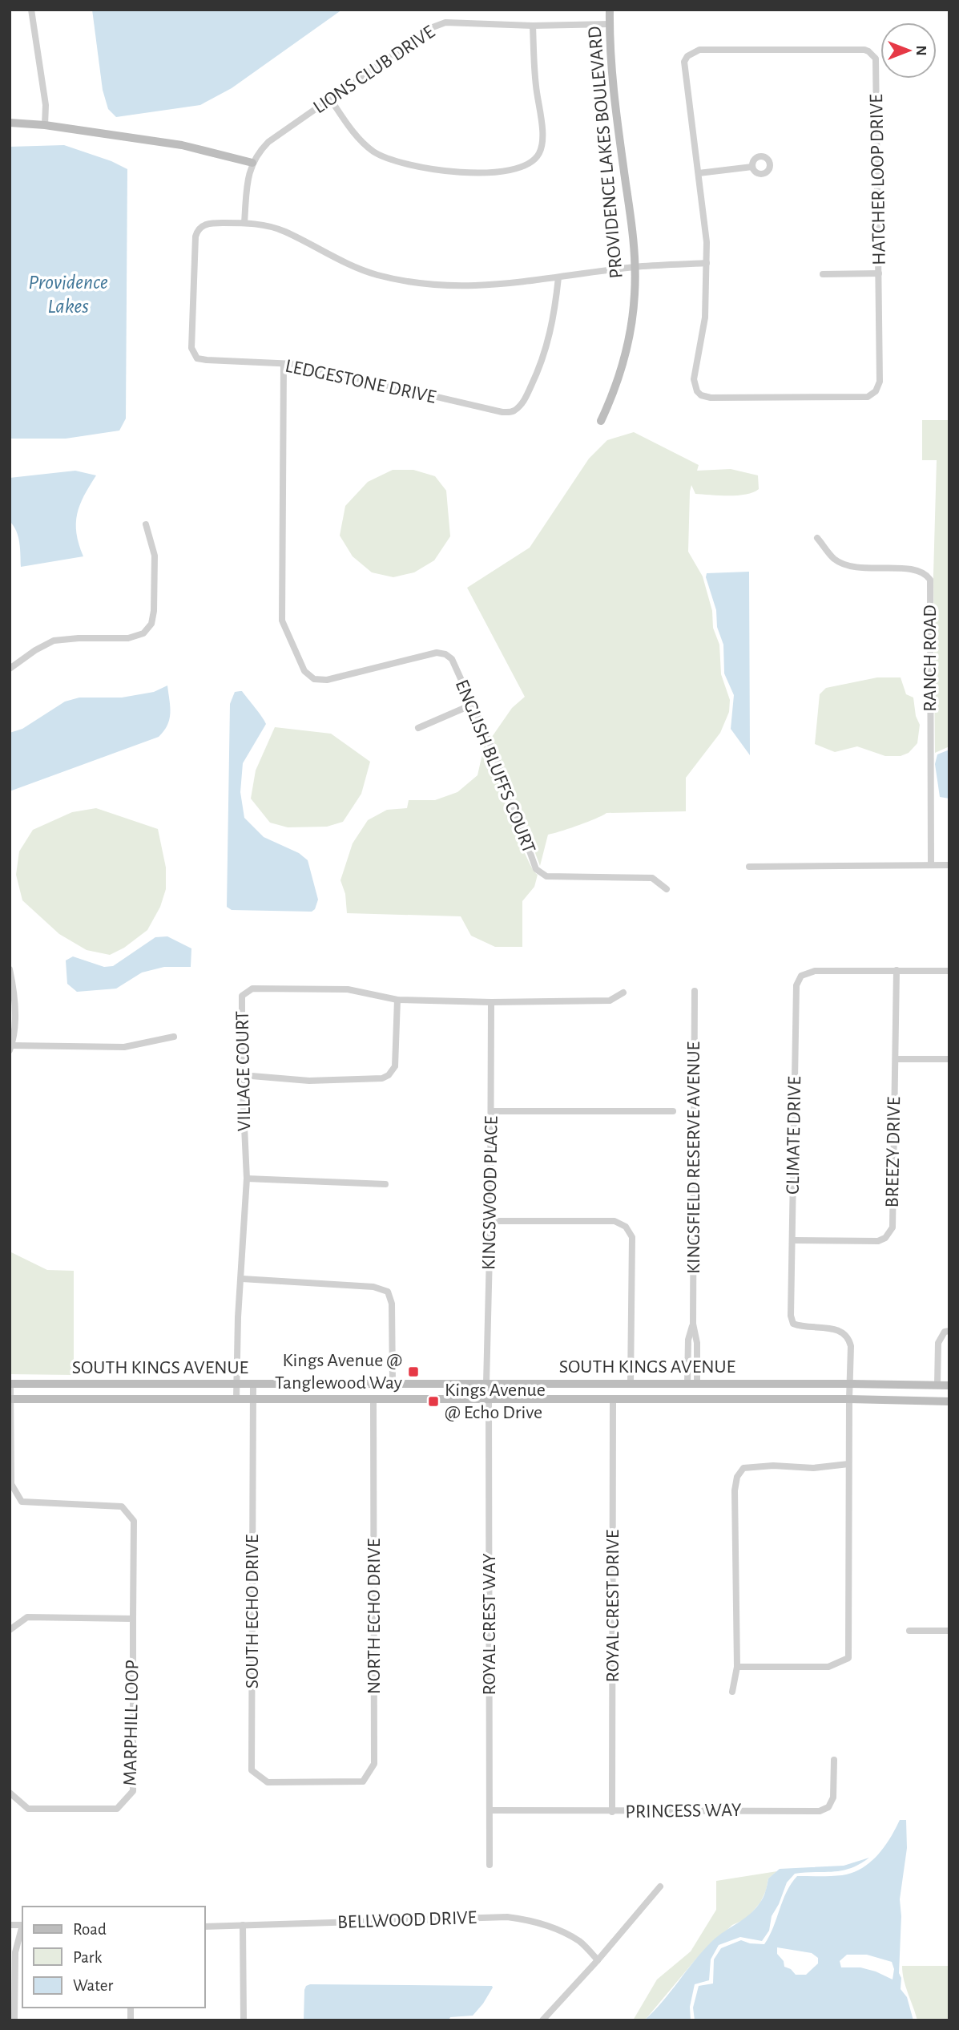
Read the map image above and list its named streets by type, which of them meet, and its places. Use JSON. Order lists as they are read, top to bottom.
{
  "streets": {
    "main road": ["PROVIDENCE LAKES BOULEVARD", "SOUTH KINGS AVENUE"],
    "street": [
      "LIONS CLUB DRIVE",
      "HATCHER LOOP DRIVE",
      "LEDGESTONE DRIVE",
      "RANCH ROAD",
      "ENGLISH BLUFFS COURT",
      "VILLAGE COURT",
      "CLIMATE DRIVE",
      "BREEZY DRIVE",
      "KINGSFIELD RESERVE AVENUE",
      "KINGSWOOD PLACE",
      "ROYAL CREST DRIVE",
      "SOUTH ECHO DRIVE",
      "NORTH ECHO DRIVE",
      "ROYAL CREST WAY",
      "MARPHILL LOOP",
      "PRINCESS WAY",
      "BELLWOOD DRIVE"
    ]
  },
  "crossings": [
    ["LIONS CLUB DRIVE", "PROVIDENCE LAKES BOULEVARD"],
    ["PROVIDENCE LAKES BOULEVARD", "LEDGESTONE DRIVE"],
    ["LEDGESTONE DRIVE", "ENGLISH BLUFFS COURT"],
    ["VILLAGE COURT", "KINGSWOOD PLACE"],
    ["VILLAGE COURT", "SOUTH KINGS AVENUE"],
    ["CLIMATE DRIVE", "BREEZY DRIVE"],
    ["CLIMATE DRIVE", "SOUTH KINGS AVENUE"],
    ["KINGSFIELD RESERVE AVENUE", "SOUTH KINGS AVENUE"],
    ["KINGSWOOD PLACE", "SOUTH KINGS AVENUE"],
    ["KINGSWOOD PLACE", "ROYAL CREST WAY"],
    ["SOUTH KINGS AVENUE", "ROYAL CREST DRIVE"],
    ["SOUTH KINGS AVENUE", "SOUTH ECHO DRIVE"],
    ["SOUTH KINGS AVENUE", "NORTH ECHO DRIVE"],
    ["SOUTH KINGS AVENUE", "ROYAL CREST WAY"],
    ["SOUTH KINGS AVENUE", "MARPHILL LOOP"],
    ["ROYAL CREST DRIVE", "PRINCESS WAY"],
    ["SOUTH ECHO DRIVE", "NORTH ECHO DRIVE"],
    ["ROYAL CREST WAY", "PRINCESS WAY"]
  ],
  "water": ["Providence Lakes"],
  "places": {
    "transit": ["Kings Avenue @ Tanglewood Way", "Kings Avenue @ Echo Drive"]
  },
  "legend": ["Road", "Park", "Water"],
  "north": "right"
}
